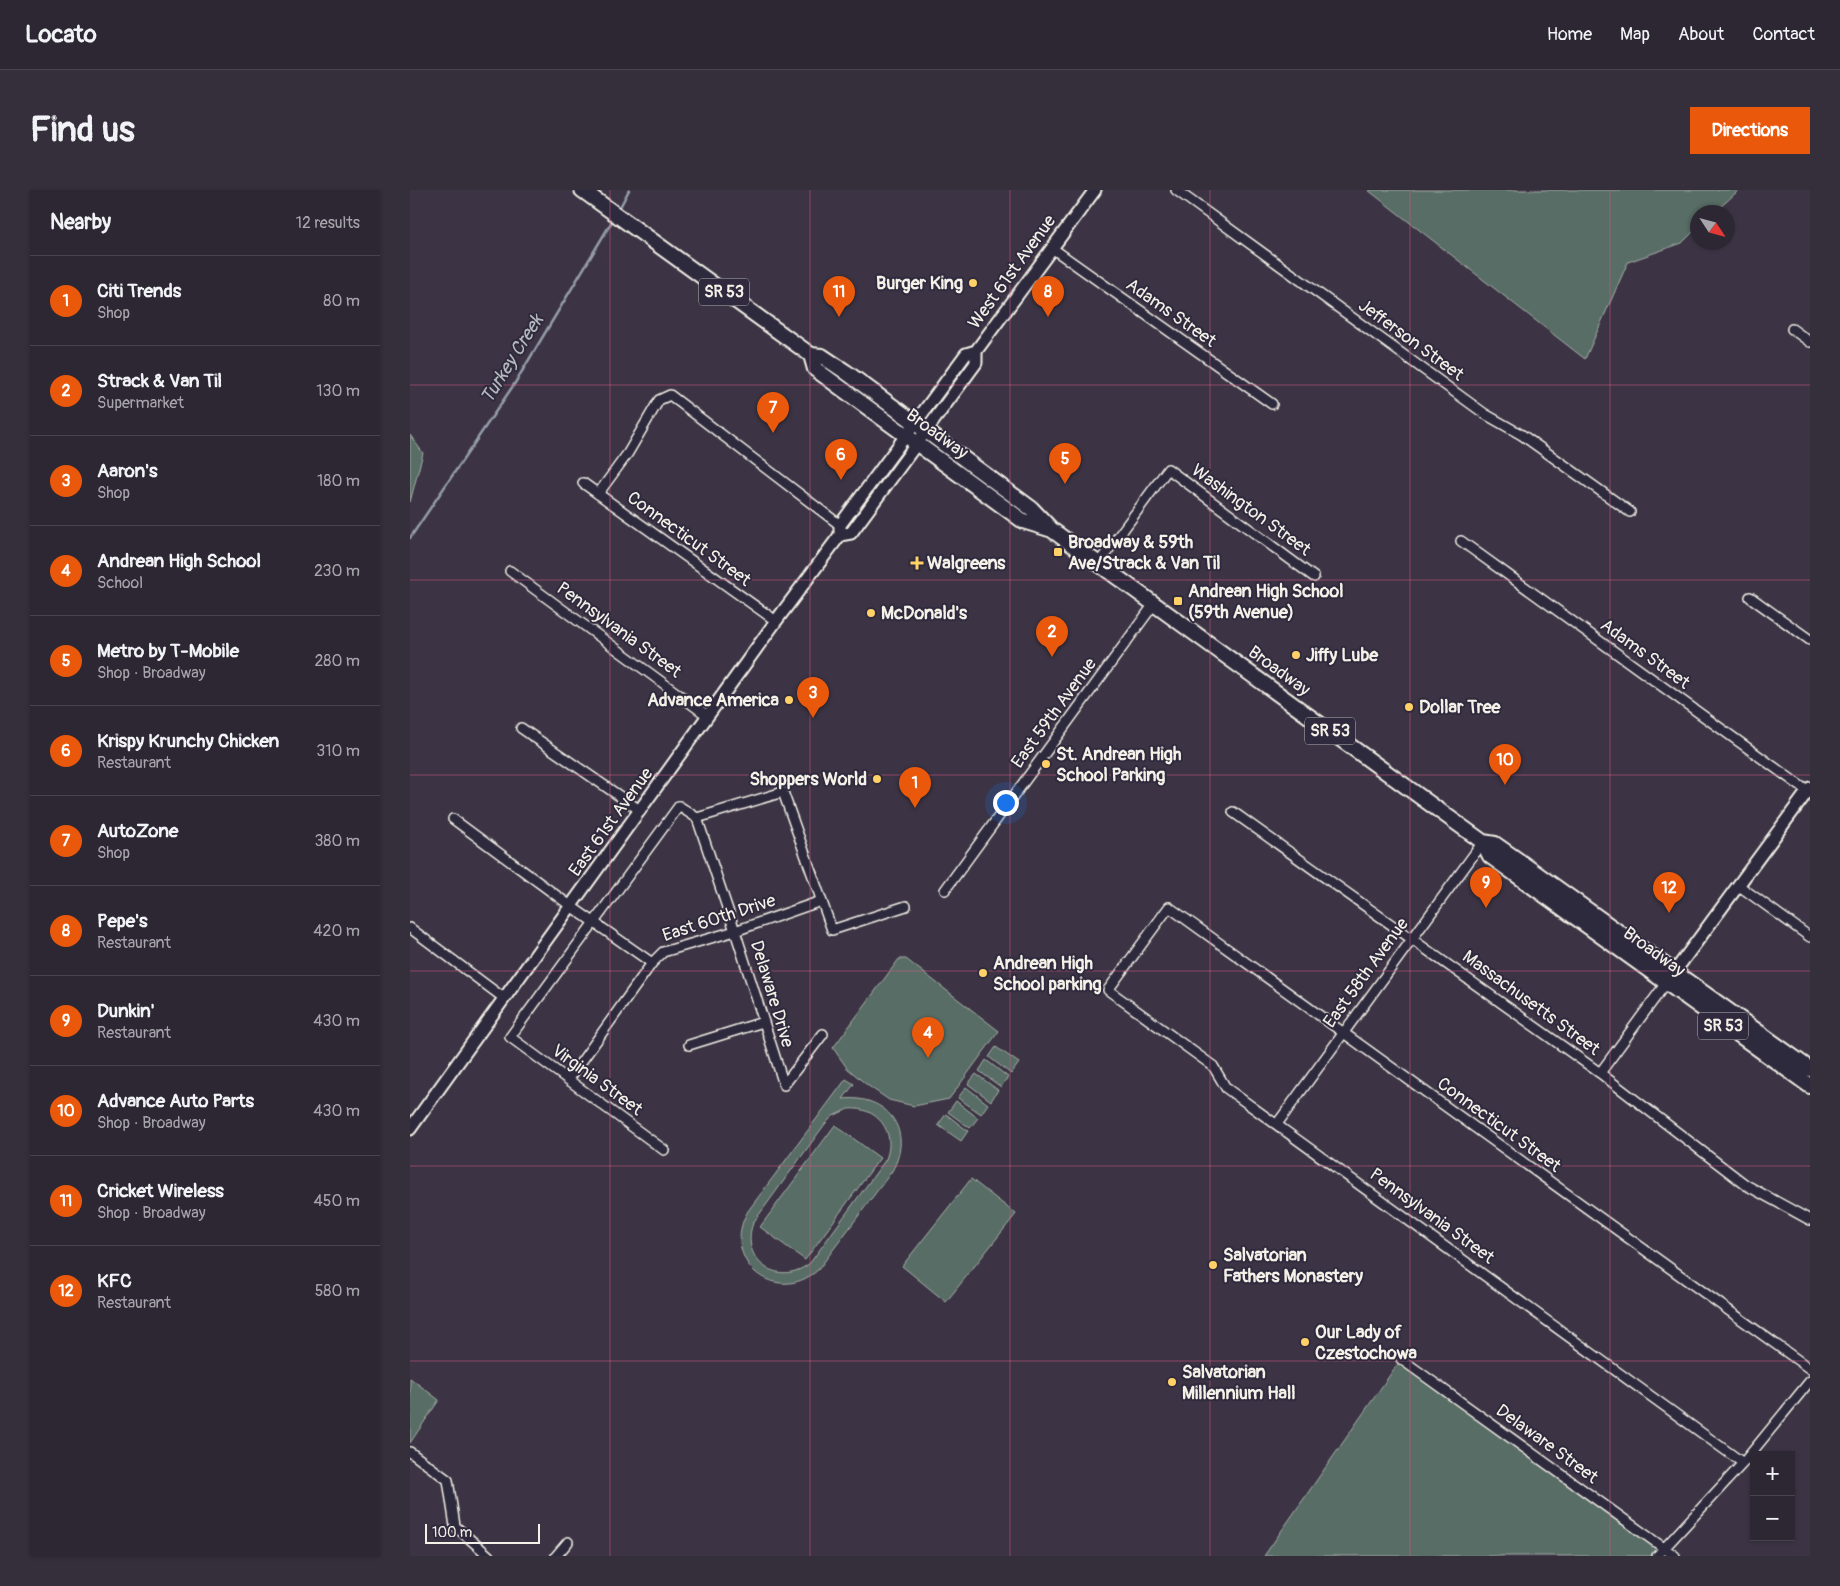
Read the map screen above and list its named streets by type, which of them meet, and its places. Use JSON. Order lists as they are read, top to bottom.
{
  "streets": {
    "main road": [
      "West 61st Avenue",
      "SR 53",
      "Broadway",
      "East 61st Avenue"
    ],
    "street": [
      "Adams Street",
      "Jefferson Street",
      "Washington Street",
      "Connecticut Street",
      "Pennsylvania Street",
      "East 59th Avenue",
      "East 60th Drive",
      "East 58th Avenue",
      "Delaware Drive",
      "Massachusetts Street",
      "Virginia Street",
      "Delaware Street"
    ]
  },
  "crossings": [
    ["West 61st Avenue", "Adams Street"],
    ["West 61st Avenue", "Broadway"],
    ["West 61st Avenue", "East 61st Avenue"],
    ["Broadway", "Washington Street"],
    ["Broadway", "East 59th Avenue"],
    ["Broadway", "East 61st Avenue"],
    ["Broadway", "East 58th Avenue"],
    ["Connecticut Street", "Pennsylvania Street"],
    ["Connecticut Street", "East 61st Avenue"],
    ["Connecticut Street", "East 58th Avenue"],
    ["Pennsylvania Street", "East 61st Avenue"],
    ["Pennsylvania Street", "East 58th Avenue"],
    ["East 60th Drive", "Delaware Drive"],
    ["East 60th Drive", "Virginia Street"],
    ["East 58th Avenue", "Massachusetts Street"]
  ],
  "water": ["Turkey Creek"],
  "places": {
    "other": [
      "Burger King",
      "McDonald's",
      "Jiffy Lube",
      "Advance America",
      "Dollar Tree",
      "St. Andrean High School Parking",
      "Shoppers World",
      "Andrean High School parking",
      "Salvatorian Fathers Monastery",
      "Our Lady of Czestochowa",
      "Salvatorian Millennium Hall"
    ],
    "transit": ["Broadway & 59th Ave/Strack & Van Til", "Andrean High School (59th Avenue)"],
    "health": ["Walgreens"]
  },
  "scale_bar": "100 m",
  "north": "bottom right",
  "page": {
    "header": "Locato",
    "nav": [
      "Home",
      "Map",
      "About",
      "Contact"
    ],
    "buttons": "Directions",
    "title": "Find us",
    "heading": ["Nearby", "12 results"],
    "list": [
      {
        "mark": "1",
        "name": "Citi Trends",
        "note": "Shop",
        "value": "80 m"
      },
      {
        "mark": "2",
        "name": "Strack & Van Til",
        "note": "Supermarket",
        "value": "130 m"
      },
      {
        "mark": "3",
        "name": "Aaron's",
        "note": "Shop",
        "value": "180 m"
      },
      {
        "mark": "4",
        "name": "Andrean High School",
        "note": "School",
        "value": "230 m"
      },
      {
        "mark": "5",
        "name": "Metro by T-Mobile",
        "note": "Shop · Broadway",
        "value": "280 m"
      },
      {
        "mark": "6",
        "name": "Krispy Krunchy Chicken",
        "note": "Restaurant",
        "value": "310 m"
      },
      {
        "mark": "7",
        "name": "AutoZone",
        "note": "Shop",
        "value": "380 m"
      },
      {
        "mark": "8",
        "name": "Pepe's",
        "note": "Restaurant",
        "value": "420 m"
      },
      {
        "mark": "9",
        "name": "Dunkin'",
        "note": "Restaurant",
        "value": "430 m"
      },
      {
        "mark": "10",
        "name": "Advance Auto Parts",
        "note": "Shop · Broadway",
        "value": "430 m"
      },
      {
        "mark": "11",
        "name": "Cricket Wireless",
        "note": "Shop · Broadway",
        "value": "450 m"
      },
      {
        "mark": "12",
        "name": "KFC",
        "note": "Restaurant",
        "value": "580 m"
      }
    ],
    "pins": [
      "8",
      "11",
      "7",
      "6",
      "5",
      "2",
      "3",
      "10",
      "1",
      "9",
      "12",
      "4"
    ],
    "map_buttons": ["+", "−"],
    "scale": "100 m"
  }
}
